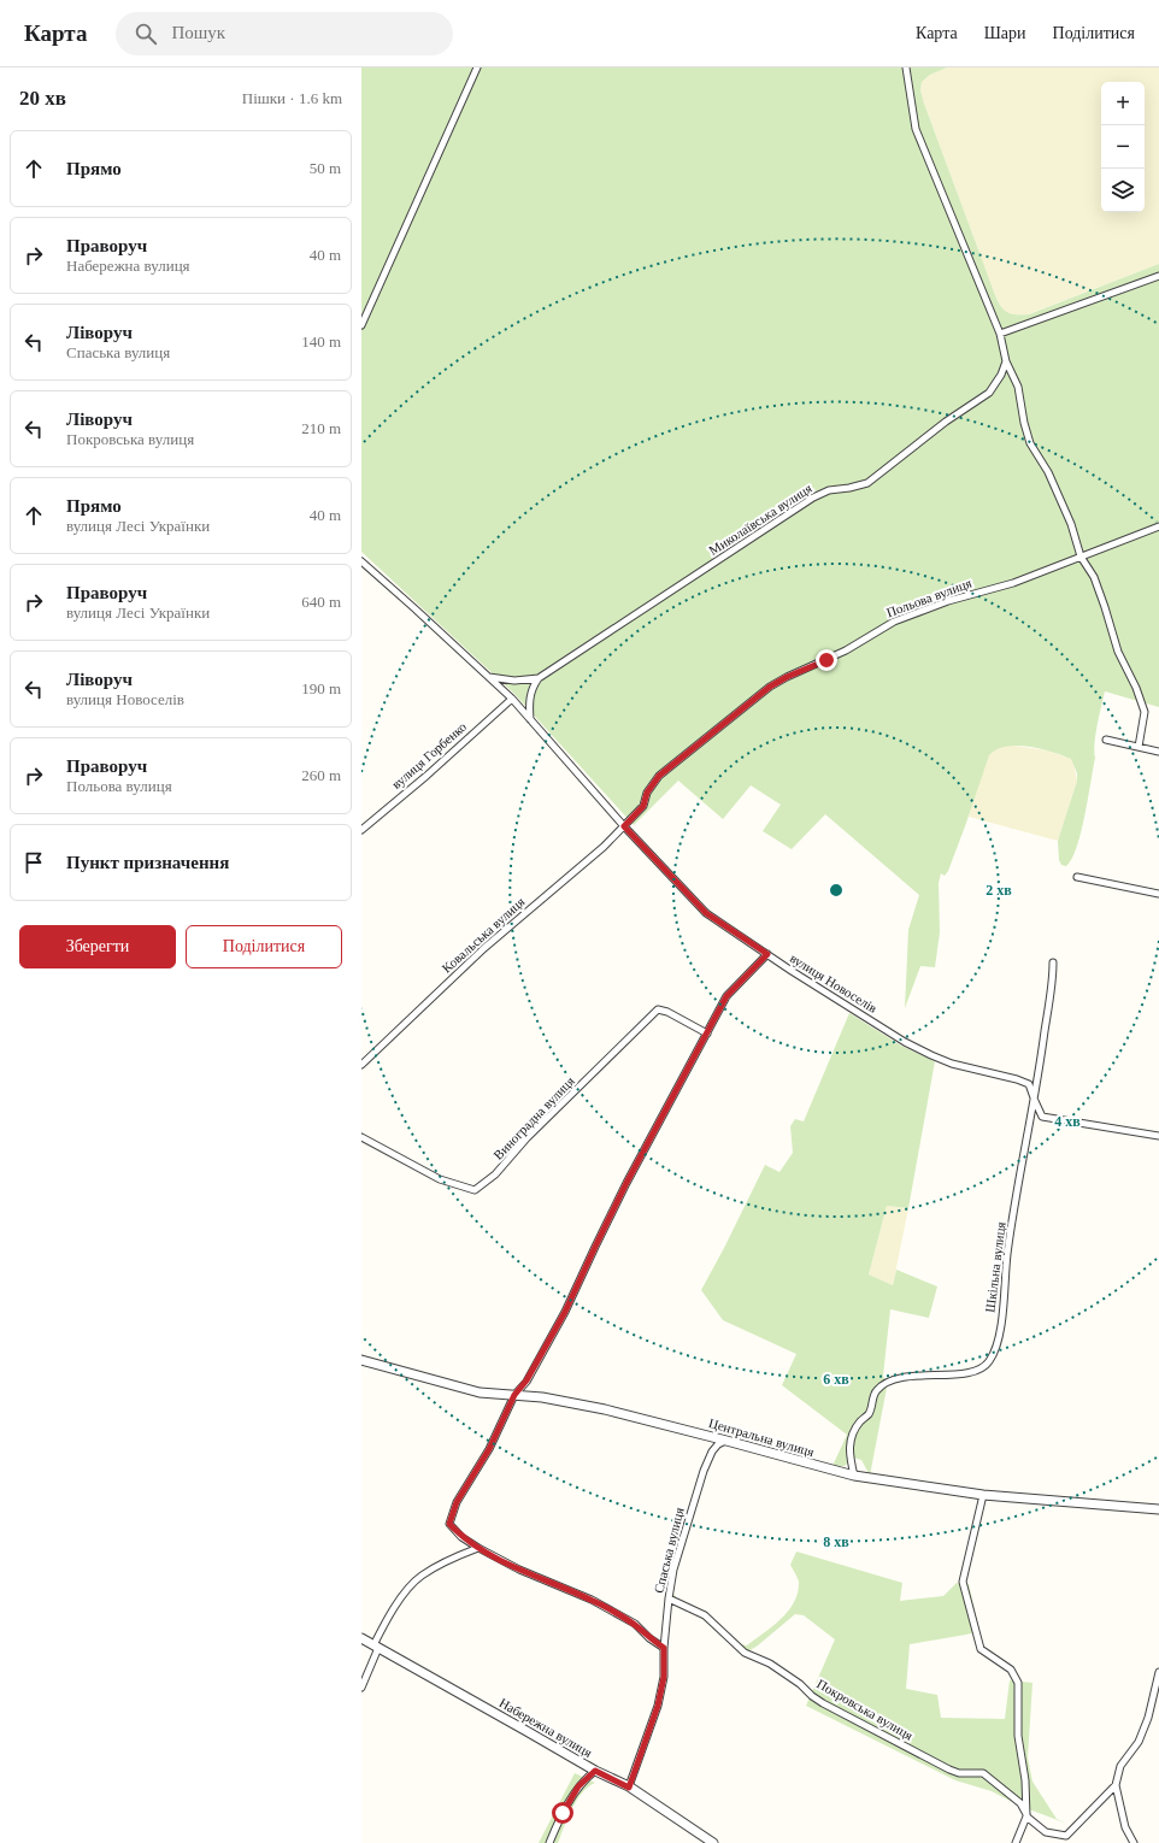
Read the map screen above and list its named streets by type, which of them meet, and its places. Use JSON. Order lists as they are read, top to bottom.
{
  "streets": {
    "street": [
      "Миколаївська вулиця",
      "Польова вулиця",
      "вулиця Горбенко",
      "Ковальська вулиця",
      "вулиця Новоселів",
      "Виноградна вулиця",
      "Шкільна вулиця",
      "Центральна вулиця",
      "Спаська вулиця",
      "Покровська вулиця",
      "Набережна вулиця"
    ]
  },
  "crossings": [
    ["Миколаївська вулиця", "вулиця Новоселів"],
    ["Польова вулиця", "Ковальська вулиця"],
    ["Польова вулиця", "вулиця Новоселів"],
    ["вулиця Горбенко", "вулиця Новоселів"],
    ["Ковальська вулиця", "вулиця Новоселів"],
    ["вулиця Новоселів", "Шкільна вулиця"],
    ["Шкільна вулиця", "Центральна вулиця"],
    ["Центральна вулиця", "Спаська вулиця"],
    ["Спаська вулиця", "Покровська вулиця"],
    ["Спаська вулиця", "Набережна вулиця"]
  ],
  "page": {
    "header": "Карта",
    "search": "Пошук",
    "nav": ["Карта", "Шари", "Поділитися"],
    "heading": ["20 хв", "Пішки · 1.6 km"],
    "map_buttons": ["+", "−"],
    "list": [
      ["Прямо", "50 m"],
      ["Праворуч", "Набережна вулиця", "40 m"],
      ["Ліворуч", "Спаська вулиця", "140 m"],
      ["Ліворуч", "Покровська вулиця", "210 m"],
      ["Прямо", "вулиця Лесі Українки", "40 m"],
      ["Праворуч", "вулиця Лесі Українки", "640 m"],
      ["Ліворуч", "вулиця Новоселів", "190 m"],
      ["Праворуч", "Польова вулиця", "260 m"],
      "Пункт призначення"
    ],
    "buttons": ["Зберегти", "Поділитися"]
  },
  "rings": [
    "2 хв",
    "4 хв",
    "6 хв",
    "8 хв"
  ]
}
